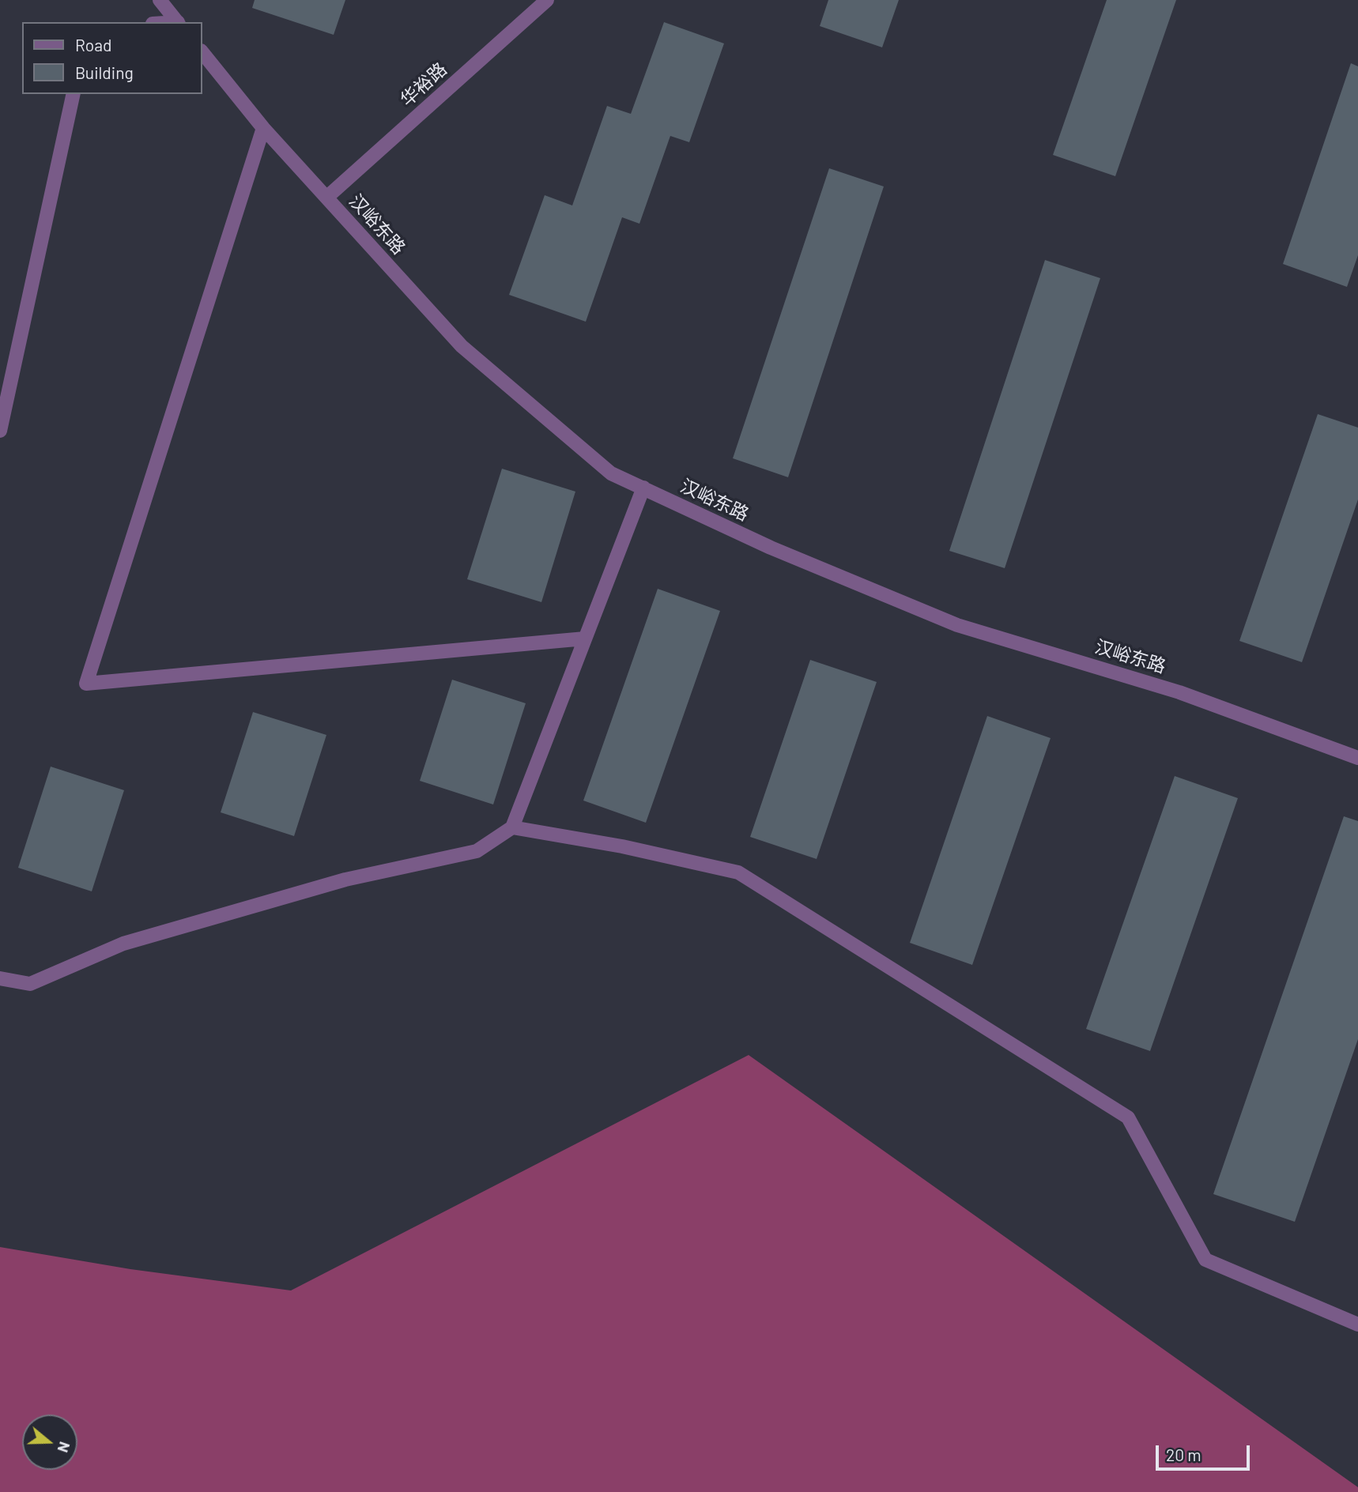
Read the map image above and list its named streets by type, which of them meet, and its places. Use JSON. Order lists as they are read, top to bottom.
{
  "streets": {
    "street": ["华裕路", "汉峪东路"]
  },
  "crossings": [
    ["华裕路", "汉峪东路"]
  ],
  "legend": ["Road", "Building"],
  "scale_bar": "20 m",
  "north": "right"
}
